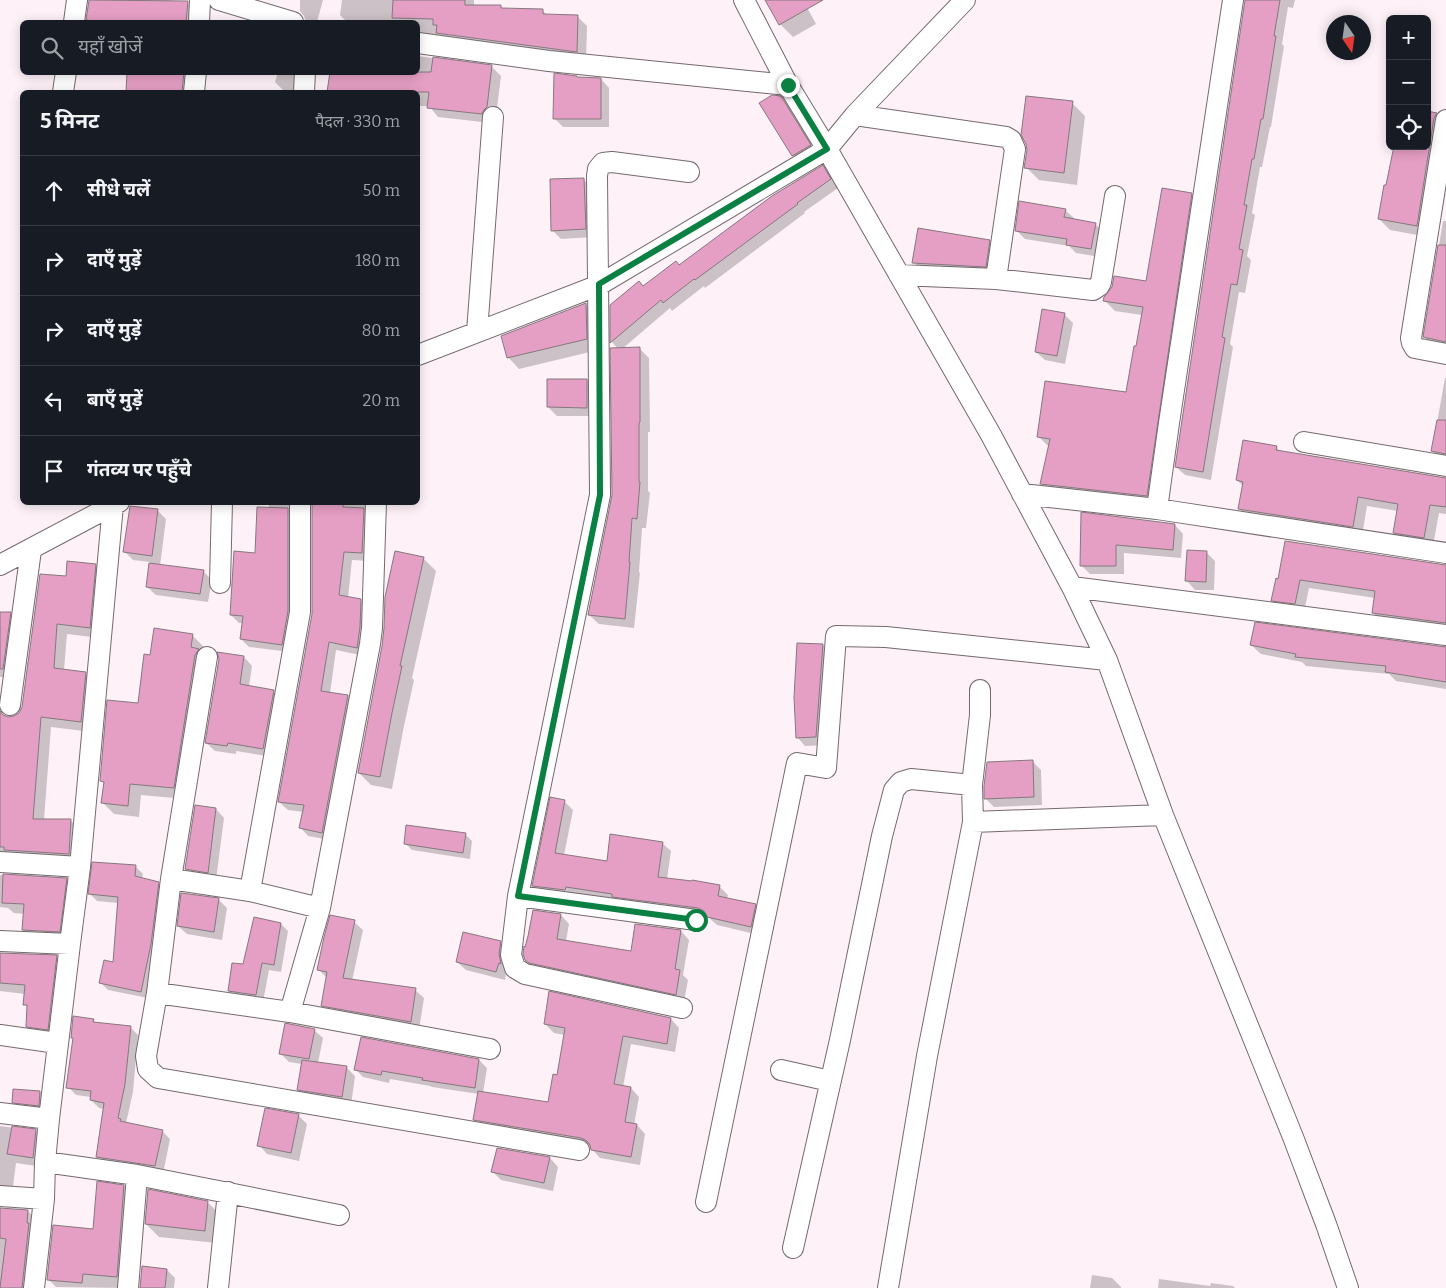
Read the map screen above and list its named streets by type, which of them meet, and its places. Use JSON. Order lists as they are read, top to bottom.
{
  "north": "bottom",
  "page": {
    "map_buttons": ["+", "−"],
    "search": "यहाँ खोजें",
    "heading": ["5 मिनट", "पैदल · 330 m"],
    "list": [
      ["सीधे चलें", "50 m"],
      ["दाएँ मुड़ें", "180 m"],
      ["दाएँ मुड़ें", "80 m"],
      ["बाएँ मुड़ें", "20 m"],
      "गंतव्य पर पहुँचे"
    ]
  }
}
